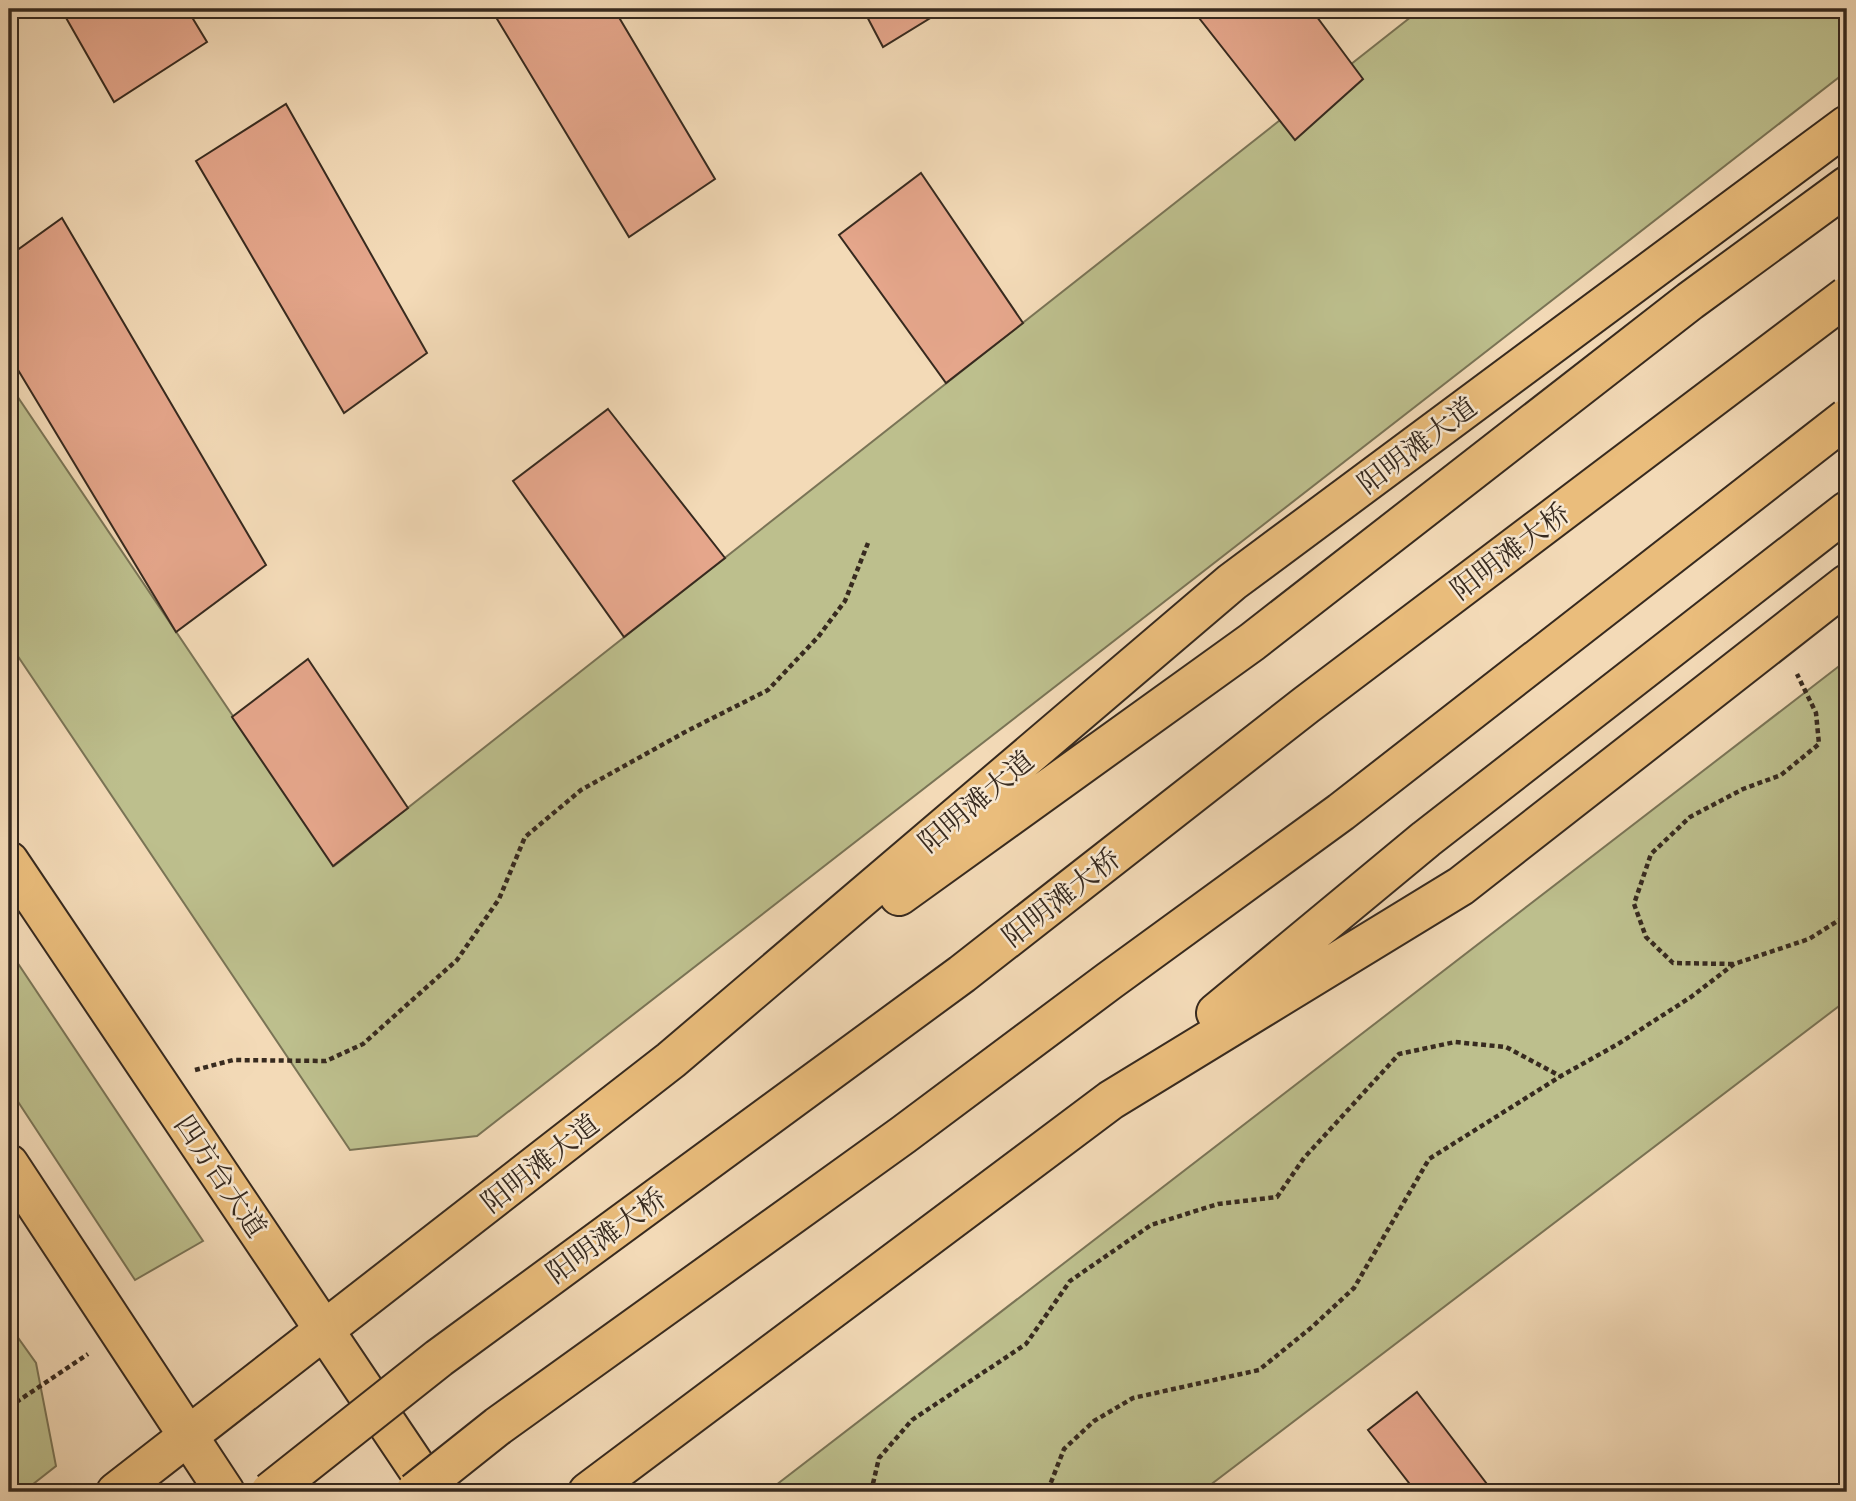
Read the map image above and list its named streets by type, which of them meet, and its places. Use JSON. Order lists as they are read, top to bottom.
{
  "streets": {
    "main road": ["阳明滩大道", "阳明滩大桥", "四方台大道"]
  },
  "crossings": [
    ["阳明滩大道", "四方台大道"]
  ]
}
